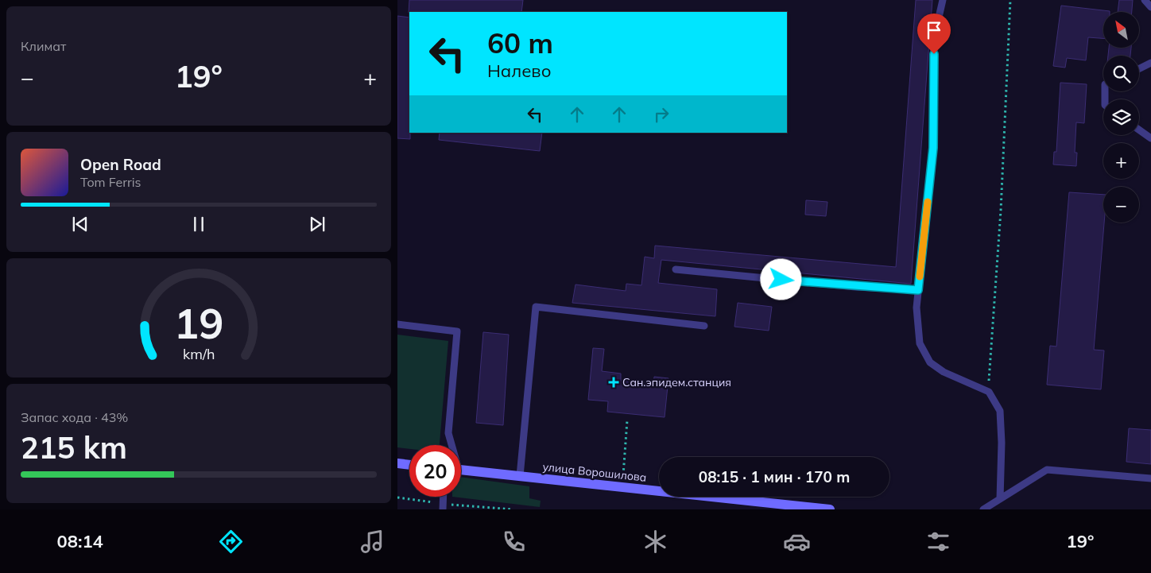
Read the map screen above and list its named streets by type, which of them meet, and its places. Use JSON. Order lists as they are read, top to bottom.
{
  "streets": {
    "street": ["улица Ворошилова"]
  },
  "places": {
    "health": ["Сан.эпидем.станция"]
  },
  "north": "top left",
  "page": {
    "tile": [
      "Климат",
      ["Запас хода · 43%", "215 km"]
    ],
    "map_buttons": ["+", "−"],
    "turn": ["60 m", "Налево"],
    "heat": ["−", "19°", "+"],
    "song": ["Open Road", "Tom Ferris"],
    "limit": "20",
    "trip": "08:15 · 1 мин · 170 m",
    "tabs": ["08:14", "19°"],
    "gauge": ["19", "km/h"]
  }
}
